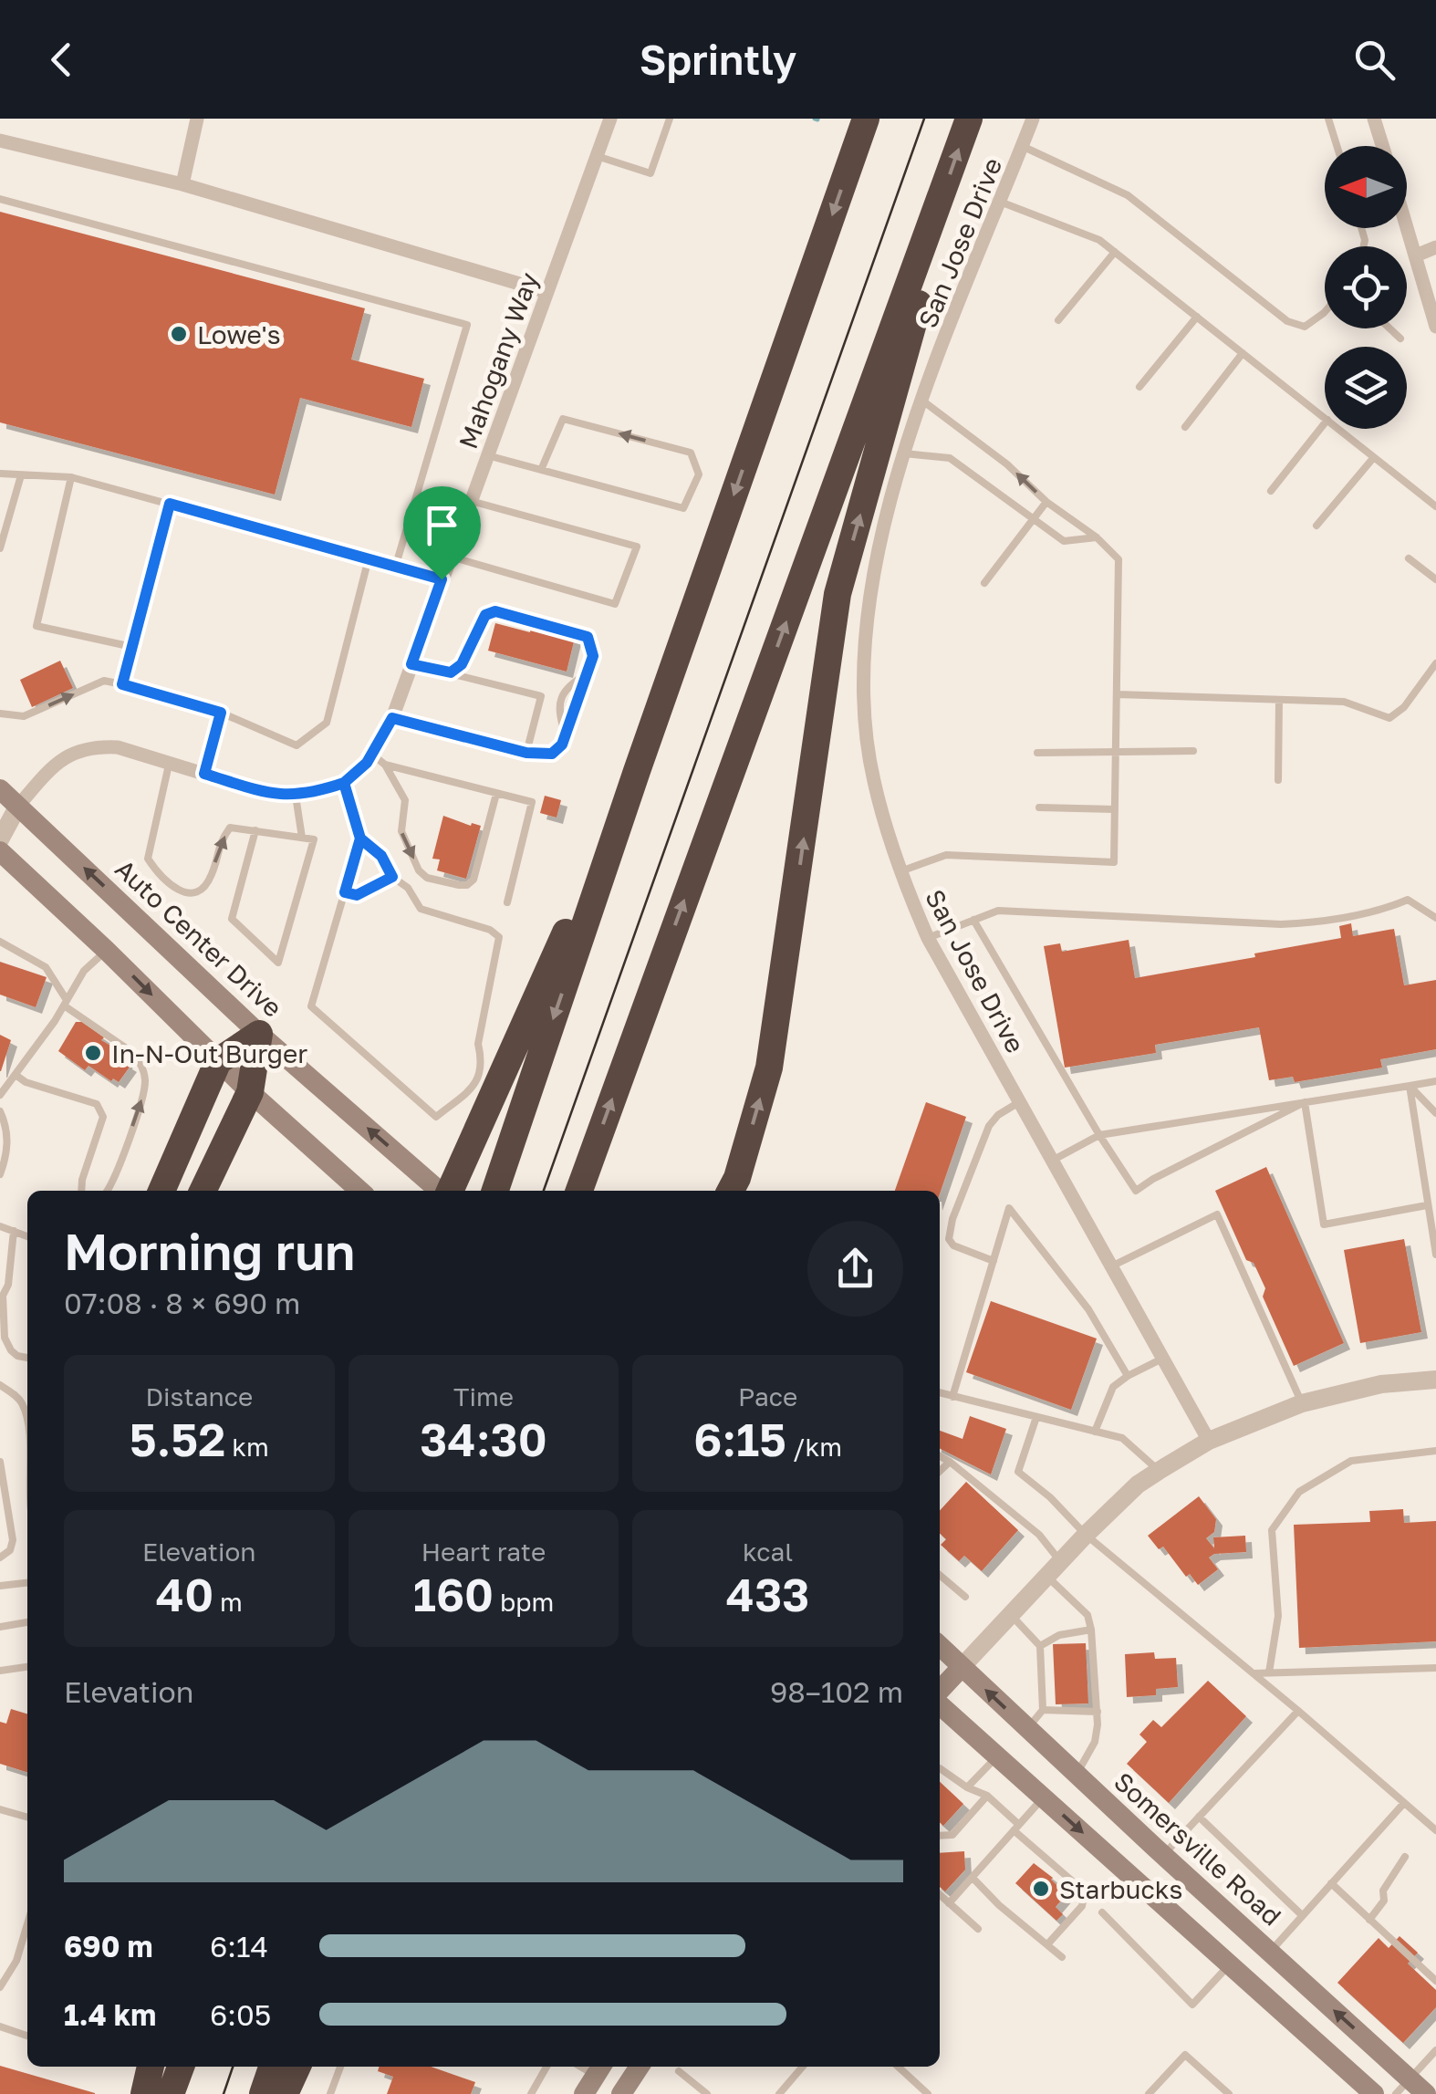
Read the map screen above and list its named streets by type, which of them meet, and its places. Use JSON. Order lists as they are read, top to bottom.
{
  "streets": {
    "main road": ["Auto Center Drive", "Somersville Road"],
    "street": ["San Jose Drive", "Mahogany Way"]
  },
  "crossings": [
    ["Mahogany Way", "Auto Center Drive"]
  ],
  "places": ["Lowe's", "In-N-Out Burger", "Starbucks"],
  "north": "left",
  "page": {
    "header": "Sprintly",
    "heading": ["Morning run", "07:08 · 8 × 690 m"],
    "stats": [
      ["Distance", "5.52 km"],
      ["Time", "34:30"],
      ["Pace", "6:15 /km"],
      ["Elevation", "40 m"],
      ["Heart rate", "160 bpm"],
      ["kcal", "433"]
    ],
    "chart": ["Elevation", "98–102 m"],
    "list": [
      {
        "name": "690 m",
        "note": "6:14"
      },
      {
        "name": "1.4 km",
        "note": "6:05"
      }
    ]
  }
}
